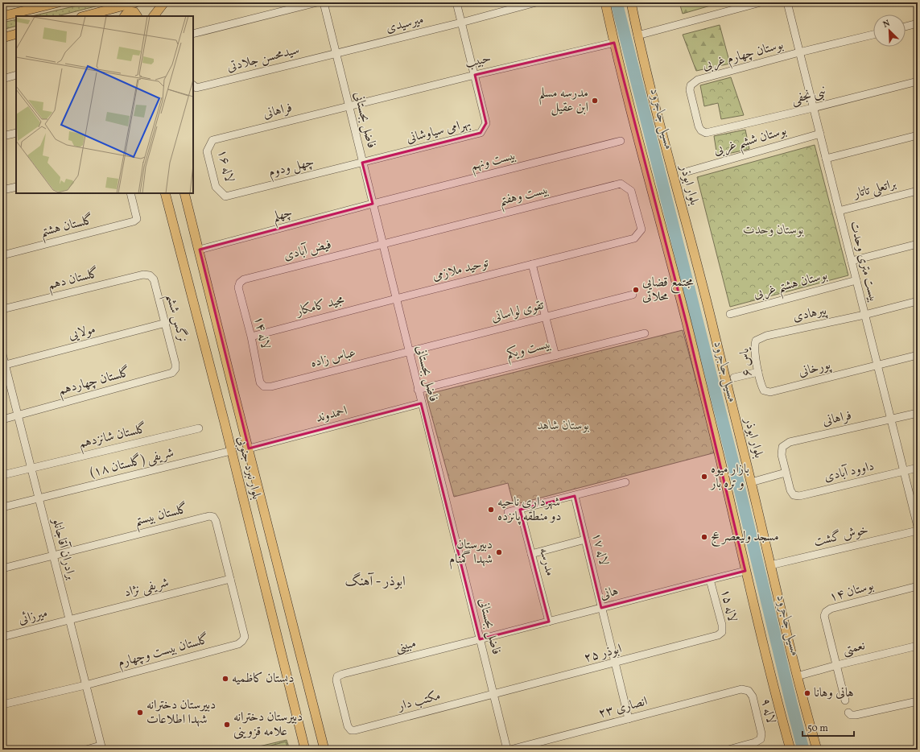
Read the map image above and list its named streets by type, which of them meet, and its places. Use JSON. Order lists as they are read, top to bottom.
{
  "streets": {
    "main road": ["بلوار ابوذر", "بلوار نبرد جنوبی"],
    "street": [
      "میرسیدی",
      "بوستان چهارم غربی",
      "سیدمحسن جلادتی",
      "حبیب",
      "نبی نجفی",
      "فراهانی",
      "فاضل بجستانی",
      "بهرامی سیاوشانی",
      "بوستان ششم غربی",
      "بیست ونهم",
      "لاله ۱۶",
      "چهل ودوم",
      "براتعلی تاتار",
      "بیست وهفتم",
      "چهلم",
      "گلستان هشتم",
      "فیض آبادی",
      "بیست متری وحدت",
      "توحید ملازمی",
      "گلستان دهم",
      "بوستان هشتم غربی",
      "مجید کامکار",
      "تقوی لواسانی",
      "پیرهادی",
      "نرگس ششم",
      "مولایی",
      "لاله ۱۴",
      "بیست ویکم",
      "عباس زاده",
      "یاس ۶",
      "پورخانی",
      "گلستان چهاردهم",
      "احمدوند",
      "گلستان شانزدهم",
      "شریفی (گلستان ۱۸)",
      "داوود آبادی",
      "گلستان بیستم",
      "خوش گشت",
      "برادران آقاجانلو",
      "لاله ۱۷",
      "مدرسه",
      "شریفی نژاد",
      "بوستان ۱۴",
      "هانی",
      "لاله ۱۵",
      "میرزائی",
      "مبینی",
      "نعمتی",
      "گلستان بیست وچهارم",
      "ابوذر ۲۵",
      "مکتب دار",
      "انصاری ۲۳",
      "لاله ۹"
    ]
  },
  "crossings": [
    ["میرسیدی", "سیدمحسن جلادتی"],
    ["میرسیدی", "فاضل بجستانی"],
    ["میرسیدی", "بهرامی سیاوشانی"],
    ["بوستان چهارم غربی", "نبی نجفی"],
    ["بوستان چهارم غربی", "بیست متری وحدت"],
    ["سیدمحسن جلادتی", "فاضل بجستانی"],
    ["حبیب", "فراهانی"],
    ["حبیب", "فاضل بجستانی"],
    ["حبیب", "بهرامی سیاوشانی"],
    ["نبی نجفی", "بیست متری وحدت"],
    ["فراهانی", "فاضل بجستانی"],
    ["فراهانی", "لاله ۱۶"],
    ["فراهانی", "بیست متری وحدت"],
    ["فراهانی", "داوود آبادی"],
    ["فاضل بجستانی", "بهرامی سیاوشانی"],
    ["فاضل بجستانی", "بیست ونهم"],
    ["فاضل بجستانی", "چهل ودوم"],
    ["فاضل بجستانی", "بیست وهفتم"],
    ["فاضل بجستانی", "چهلم"],
    ["فاضل بجستانی", "فیض آبادی"],
    ["فاضل بجستانی", "توحید ملازمی"],
    ["فاضل بجستانی", "مجید کامکار"],
    ["فاضل بجستانی", "تقوی لواسانی"],
    ["فاضل بجستانی", "بیست ویکم"],
    ["فاضل بجستانی", "عباس زاده"],
    ["فاضل بجستانی", "احمدوند"],
    ["فاضل بجستانی", "هانی"],
    ["فاضل بجستانی", "مبینی"],
    ["فاضل بجستانی", "ابوذر ۲۵"],
    ["فاضل بجستانی", "مکتب دار"],
    ["بهرامی سیاوشانی", "چهل ودوم"],
    ["بوستان ششم غربی", "بیست متری وحدت"],
    ["بیست ونهم", "چهلم"],
    ["لاله ۱۶", "چهل ودوم"],
    ["بلوار ابوذر", "خوش گشت"],
    ["بلوار ابوذر", "نعمتی"],
    ["براتعلی تاتار", "بیست متری وحدت"],
    ["بیست وهفتم", "فیض آبادی"],
    ["بیست وهفتم", "توحید ملازمی"],
    ["چهلم", "بلوار نبرد جنوبی"],
    ["فیض آبادی", "لاله ۱۴"],
    ["بیست متری وحدت", "بوستان هشتم غربی"],
    ["بیست متری وحدت", "پیرهادی"],
    ["بیست متری وحدت", "پورخانی"],
    ["بیست متری وحدت", "داوود آبادی"],
    ["توحید ملازمی", "مجید کامکار"],
    ["گلستان دهم", "نرگس ششم"],
    ["مجید کامکار", "لاله ۱۴"],
    ["تقوی لواسانی", "عباس زاده"],
    ["پیرهادی", "یاس ۶"],
    ["نرگس ششم", "مولایی"],
    ["نرگس ششم", "گلستان چهاردهم"],
    ["مولایی", "برادران آقاجانلو"],
    ["لاله ۱۴", "عباس زاده"],
    ["یاس ۶", "پورخانی"],
    ["گلستان چهاردهم", "برادران آقاجانلو"],
    ["احمدوند", "بلوار نبرد جنوبی"],
    ["گلستان شانزدهم", "برادران آقاجانلو"],
    ["شریفی (گلستان ۱۸)", "بلوار نبرد جنوبی"],
    ["شریفی (گلستان ۱۸)", "برادران آقاجانلو"],
    ["گلستان بیستم", "برادران آقاجانلو"],
    ["گلستان بیستم", "شریفی نژاد"],
    ["گلستان بیستم", "گلستان بیست وچهارم"],
    ["برادران آقاجانلو", "شریفی نژاد"],
    ["برادران آقاجانلو", "میرزائی"],
    ["برادران آقاجانلو", "گلستان بیست وچهارم"],
    ["لاله ۱۷", "هانی"],
    ["لاله ۱۷", "ابوذر ۲۵"],
    ["لاله ۱۷", "انصاری ۲۳"],
    ["مدرسه", "هانی"],
    ["شریفی نژاد", "میرزائی"],
    ["شریفی نژاد", "گلستان بیست وچهارم"],
    ["بوستان ۱۴", "نعمتی"],
    ["هانی", "لاله ۱۵"],
    ["هانی", "مبینی"],
    ["لاله ۱۵", "ابوذر ۲۵"],
    ["مبینی", "مکتب دار"],
    ["ابوذر ۲۵", "مکتب دار"],
    ["انصاری ۲۳", "لاله ۹"]
  ],
  "districts": ["ابوذر - آهنگ"],
  "water": ["مسیل جاجرود"],
  "parks": ["بوستان وحدت", "بوستان شاهد"],
  "places": [
    "مدرسه مسلم ابن عقیل",
    "مجتمع قضایی محلاتی",
    "بازار میوه و تره بار",
    "شهرداری ناحیه دو منطقه پانزده",
    "مسجد ولیعصر عج",
    "دبیرستان شهدا گمنام",
    "دبستان کاظمیه",
    "هانی وهانا",
    "دبیرستان دخترانه شهدا اطلاعات",
    "دبیرستان دخترانه علامه قزوینی"
  ],
  "scale_bar": "50 m",
  "north": "top left"
}
